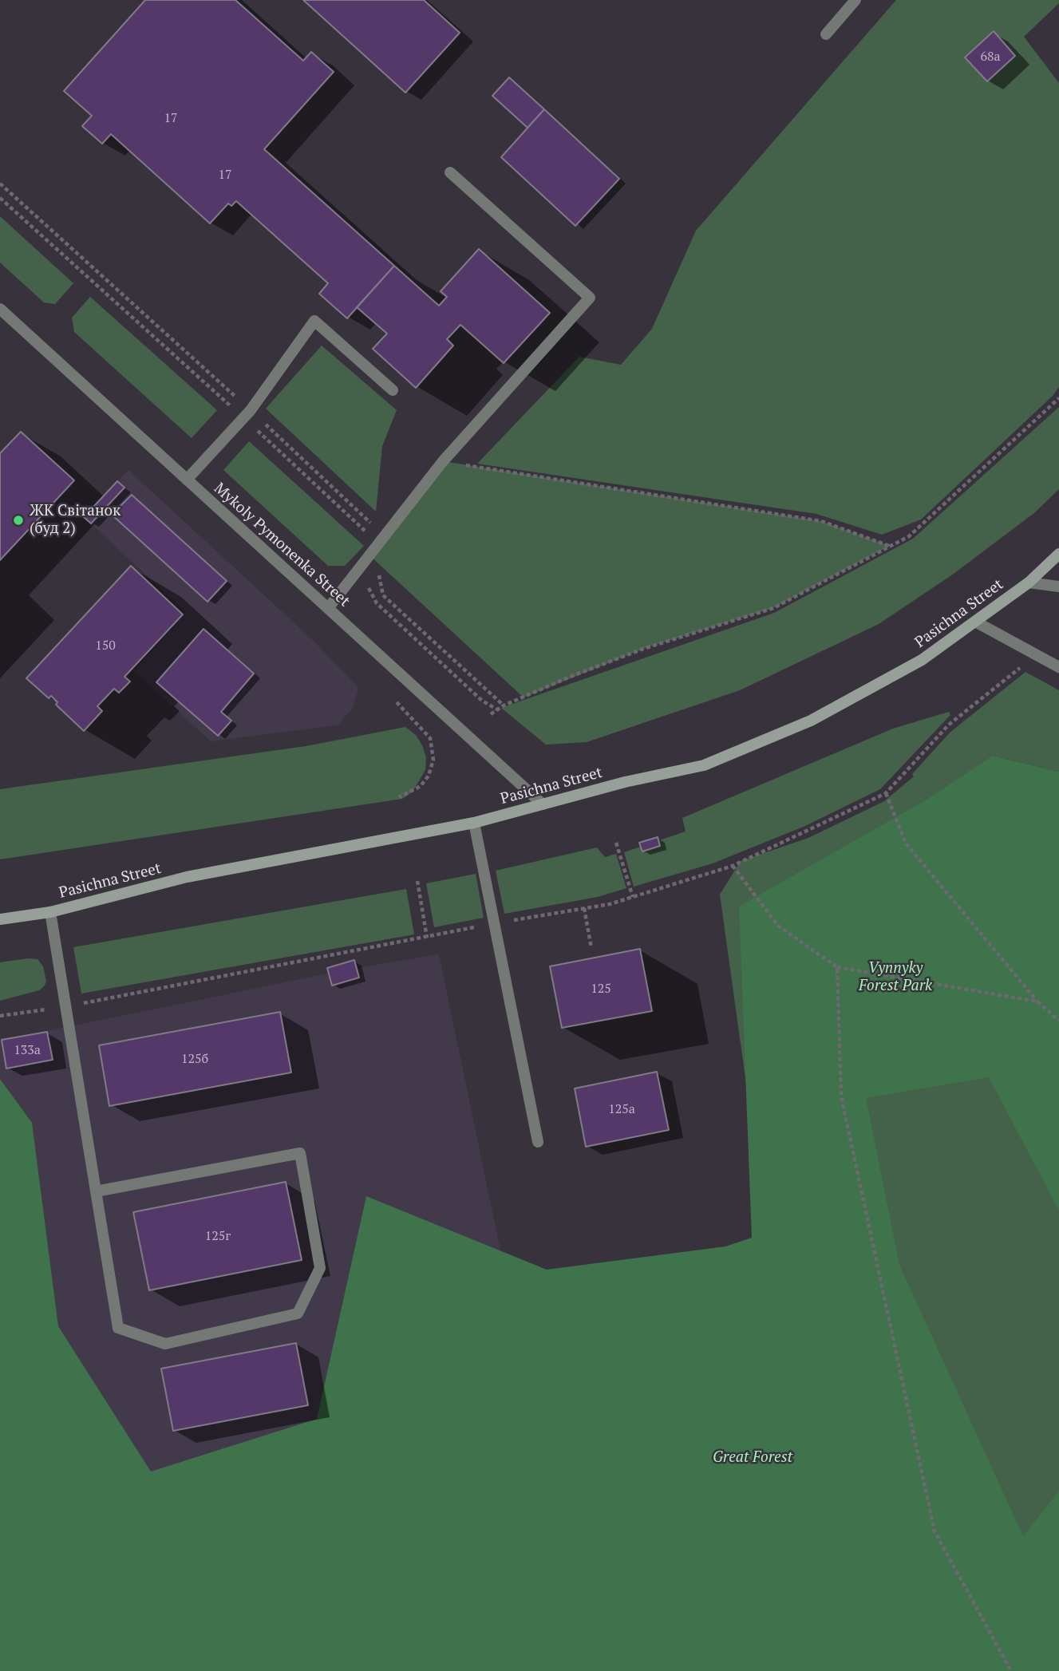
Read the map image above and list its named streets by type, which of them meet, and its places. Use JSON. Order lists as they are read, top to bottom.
{
  "streets": {
    "main road": ["Pasichna Street"],
    "street": ["Mykoly Pymonenka Street"]
  },
  "crossings": [
    ["Mykoly Pymonenka Street", "Pasichna Street"]
  ],
  "parks": ["Vynnyky Forest Park", "Great Forest"],
  "places": ["ЖК Світанок (буд 2)"],
  "house_numbers": [
    "68а",
    "17",
    "17",
    "150",
    "125",
    "133а",
    "125б",
    "125а",
    "125г"
  ]
}
